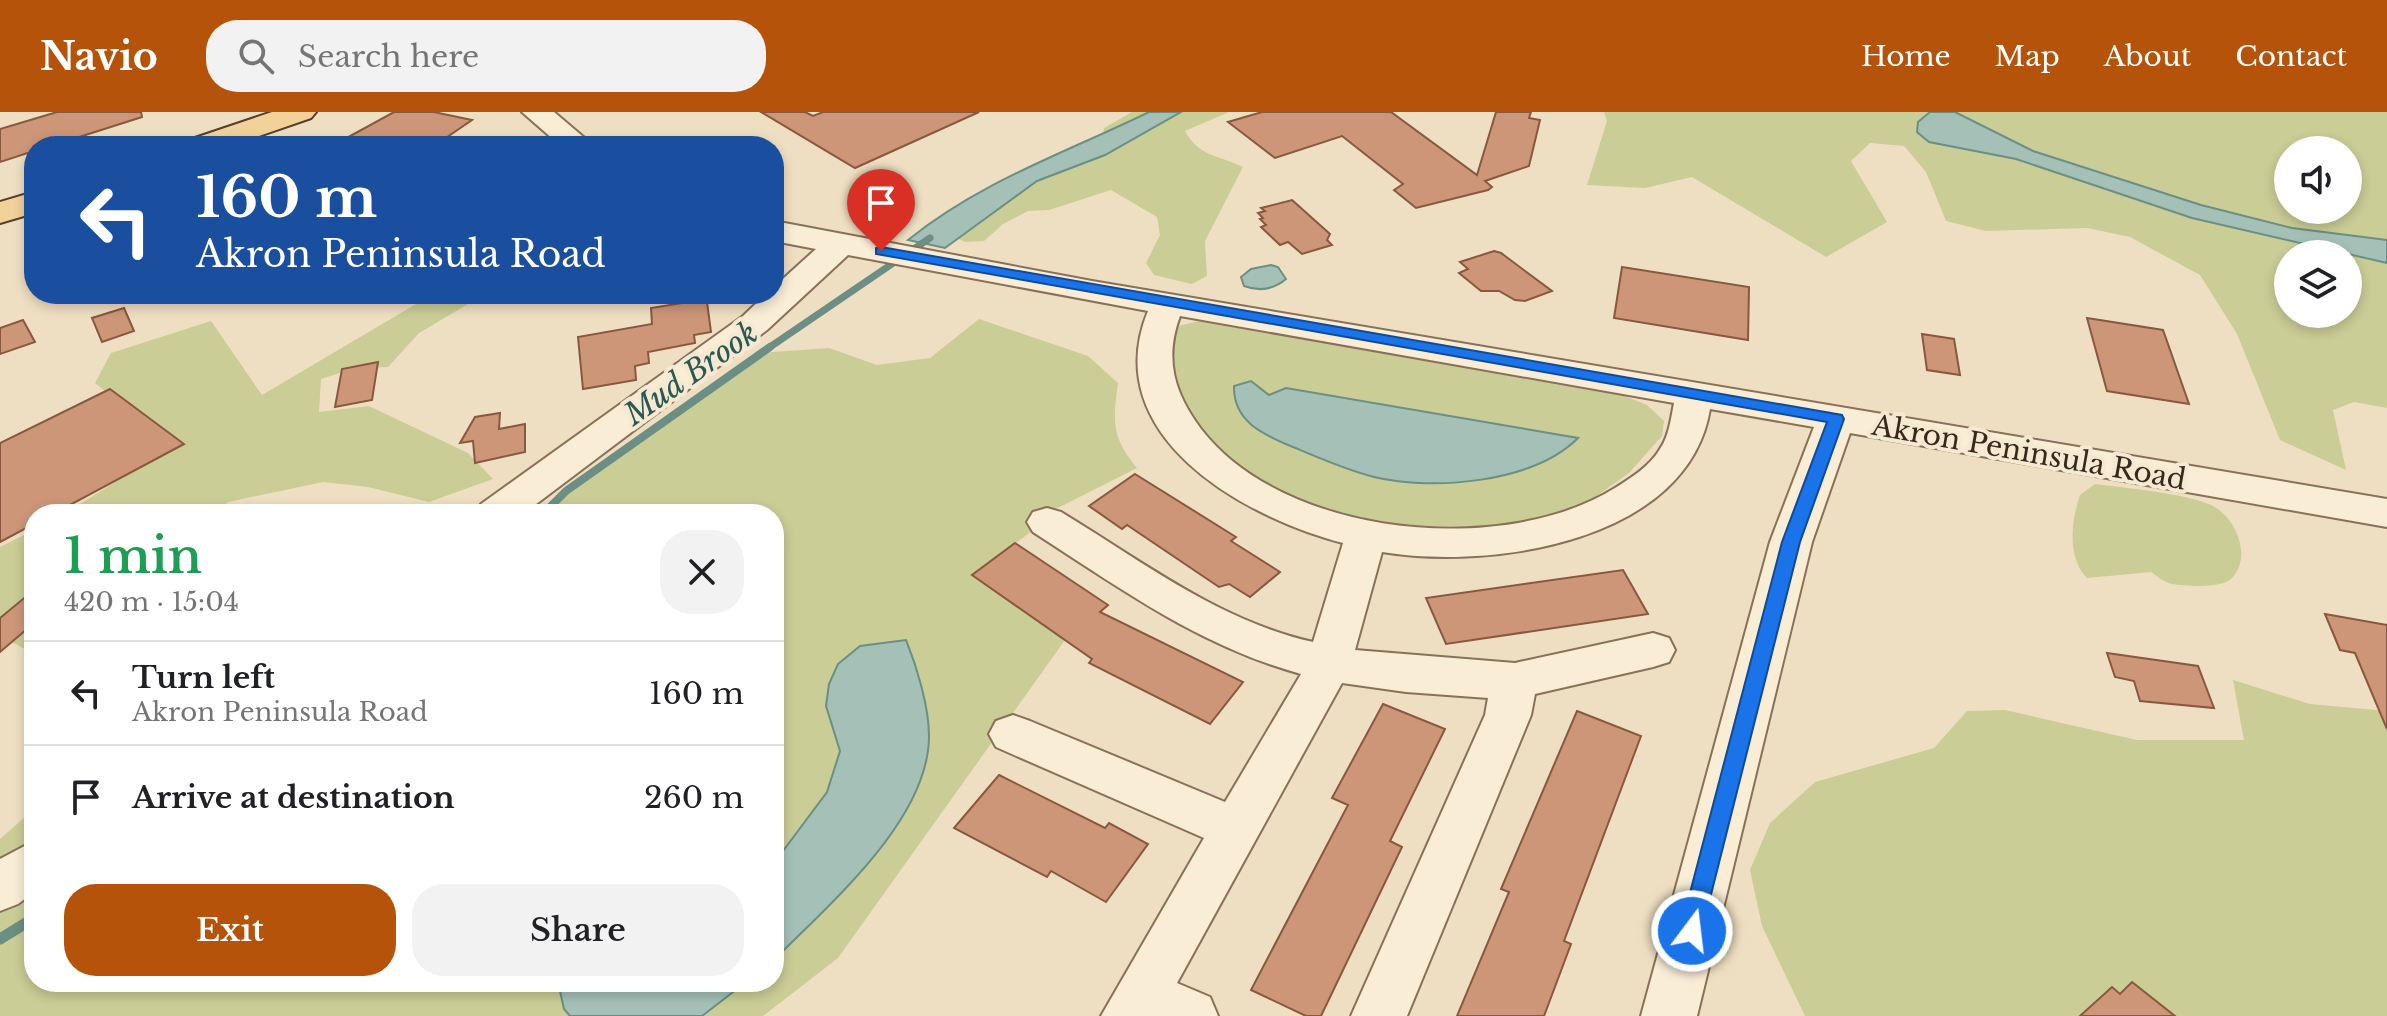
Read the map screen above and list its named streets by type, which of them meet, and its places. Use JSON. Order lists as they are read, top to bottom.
{
  "streets": {
    "street": ["Akron Peninsula Road"]
  },
  "water": ["Mud Brook"],
  "page": {
    "header": "Navio",
    "search": "Search here",
    "nav": [
      "Home",
      "Map",
      "About",
      "Contact"
    ],
    "turn": ["160 m", "Akron Peninsula Road"],
    "heading": ["1 min", "420 m · 15:04"],
    "list": [
      {
        "name": "Turn left",
        "note": "Akron Peninsula Road",
        "value": "160 m"
      },
      {
        "name": "Arrive at destination",
        "value": "260 m"
      }
    ],
    "buttons": ["Exit", "Share"]
  }
}
